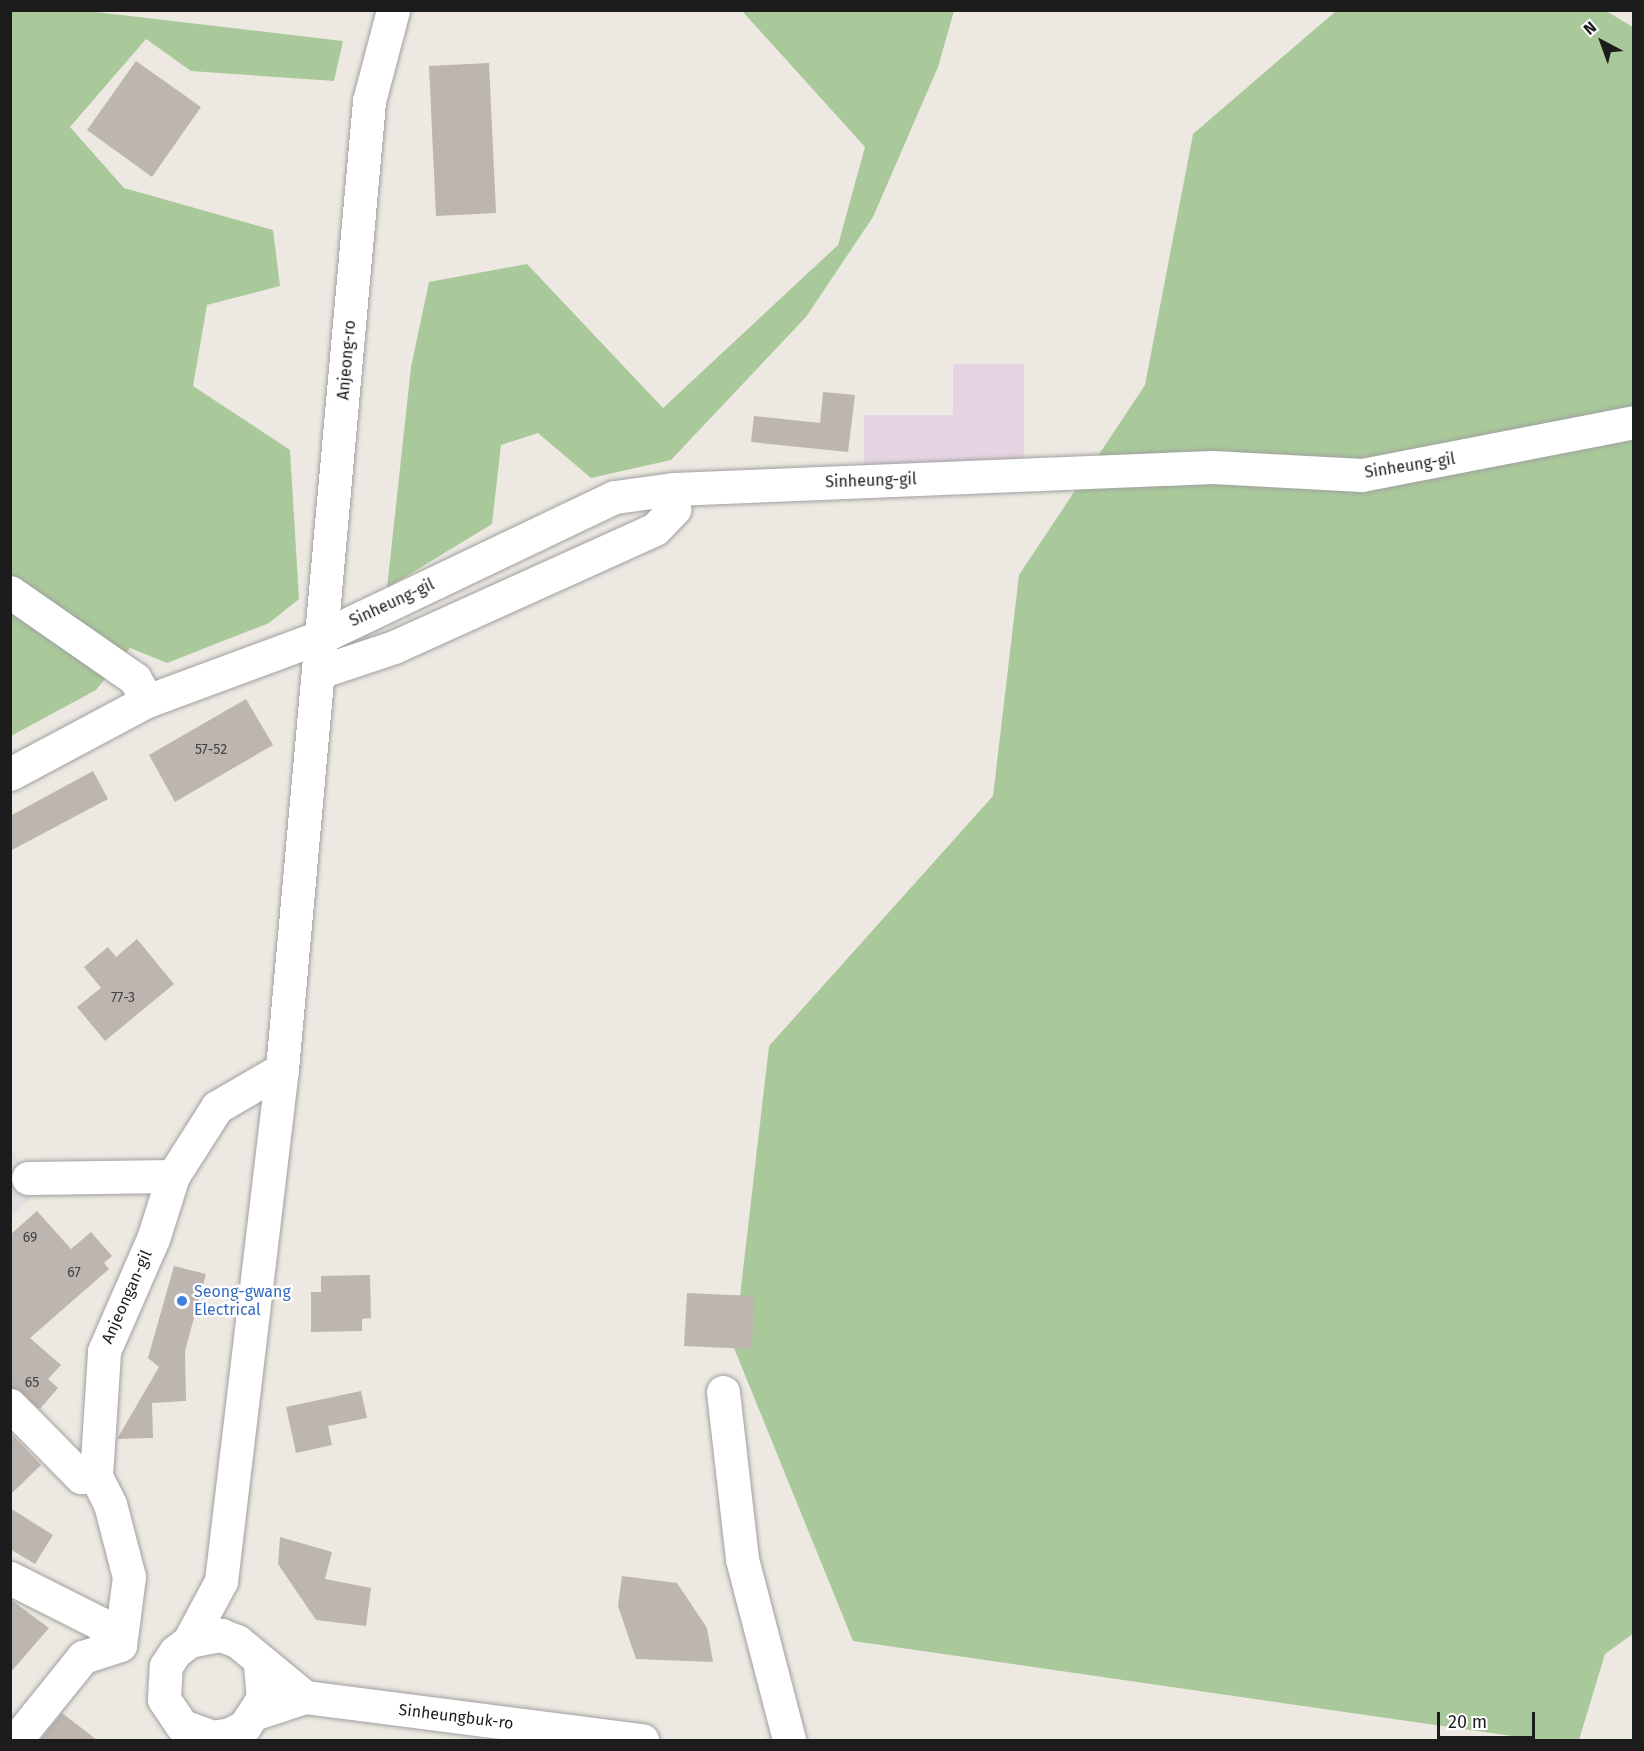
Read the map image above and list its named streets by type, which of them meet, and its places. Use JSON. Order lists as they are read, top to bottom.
{
  "streets": {
    "street": [
      "Anjeong-ro",
      "Sinheung-gil",
      "Anjeongan-gil",
      "Sinheungbuk-ro"
    ]
  },
  "crossings": [
    ["Anjeong-ro", "Sinheung-gil"],
    ["Anjeong-ro", "Anjeongan-gil"]
  ],
  "places": ["Seong-gwang Electrical"],
  "house_numbers": [
    "57-52",
    "77-3",
    "69",
    "67",
    "65"
  ],
  "scale_bar": "20 m",
  "north": "top left"
}
